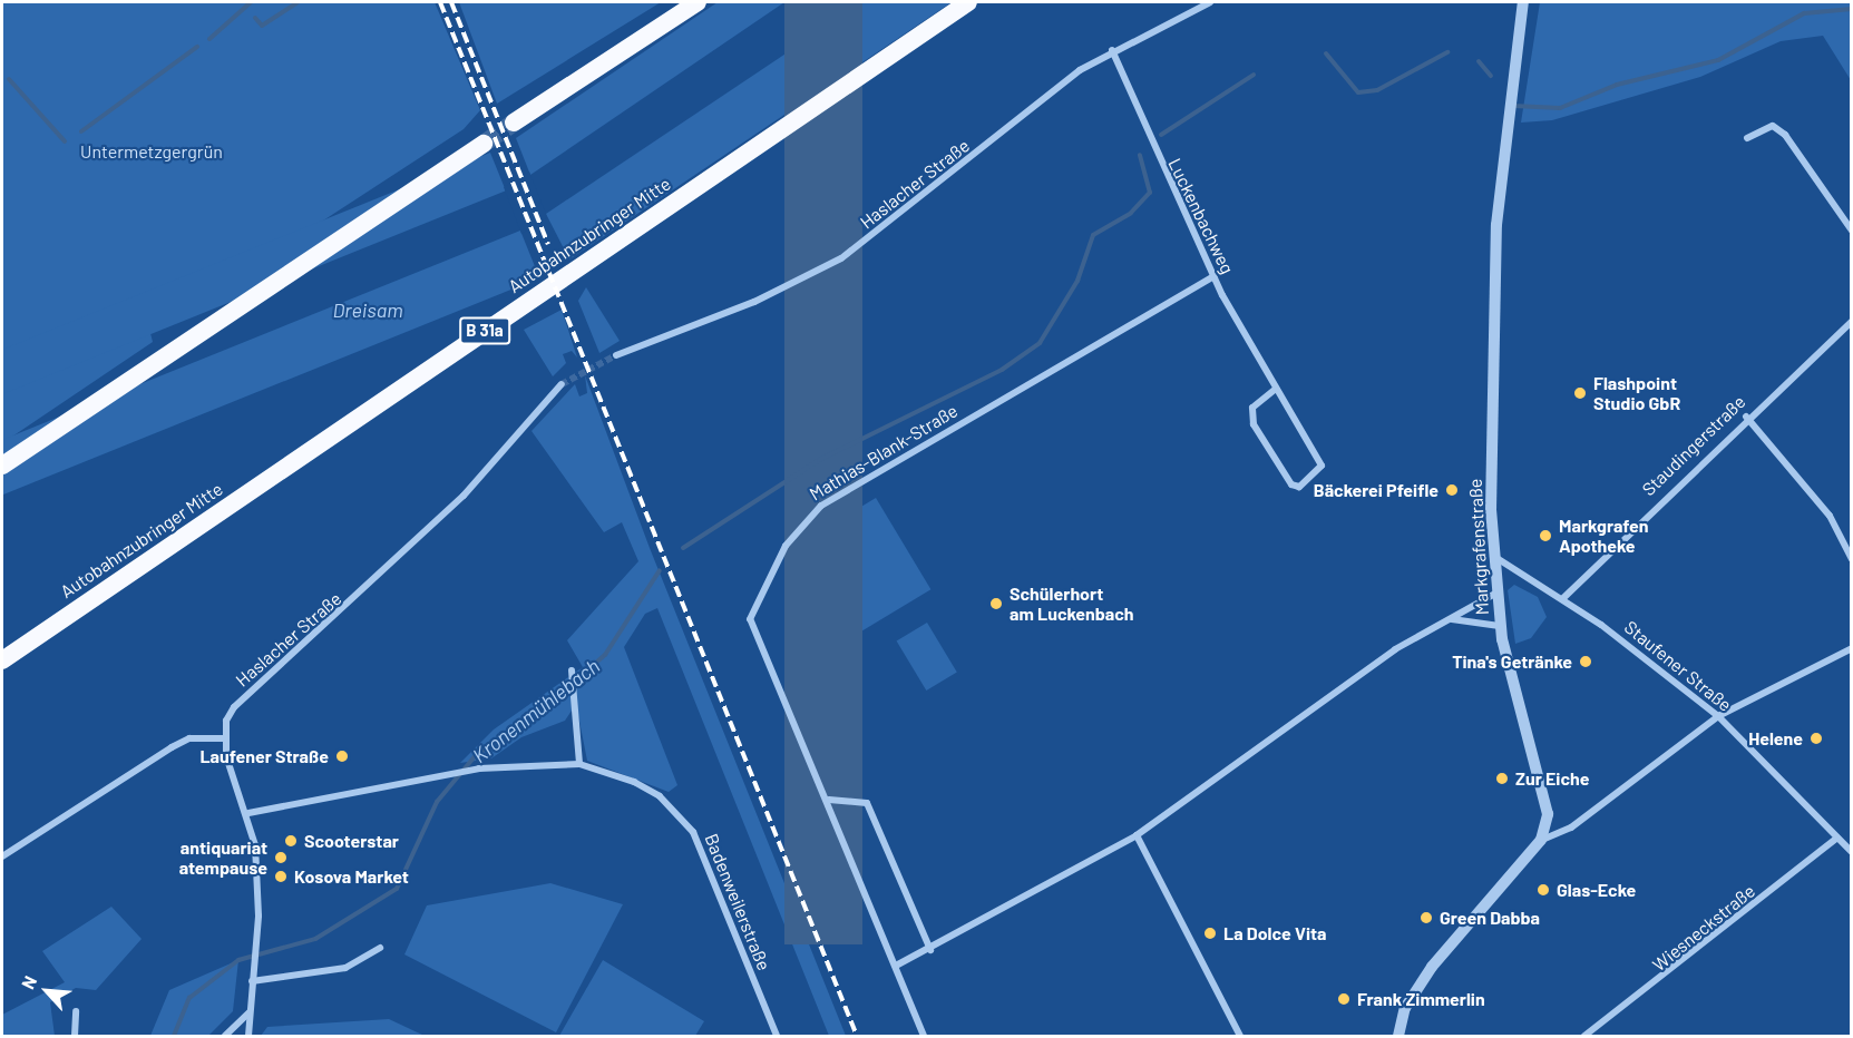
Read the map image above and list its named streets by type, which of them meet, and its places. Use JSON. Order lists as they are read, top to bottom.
{
  "streets": {
    "highway": ["Autobahnzubringer Mitte", "B 31a"],
    "street": [
      "Haslacher Straße",
      "Luckenbachweg",
      "Staudingerstraße",
      "Mathias-Blank-Straße",
      "Markgrafenstraße",
      "Staufener Straße",
      "Badenweilerstraße",
      "Wiesneckstraße"
    ]
  },
  "crossings": [
    ["Haslacher Straße", "Luckenbachweg"],
    ["Luckenbachweg", "Mathias-Blank-Straße"],
    ["Staudingerstraße", "Staufener Straße"],
    ["Markgrafenstraße", "Staufener Straße"],
    ["Staufener Straße", "Wiesneckstraße"]
  ],
  "water": ["Dreisam", "Kronenmühlebach"],
  "parks": ["Untermetzgergrün"],
  "places": [
    "Flashpoint Studio GbR",
    "Bäckerei Pfeifle",
    "Markgrafen Apotheke",
    "Schülerhort am Luckenbach",
    "Tina's Getränke",
    "Helene",
    "Laufener Straße",
    "Zur Eiche",
    "Scooterstar",
    "antiquariat atempause",
    "Kosova Market",
    "Glas-Ecke",
    "Green Dabba",
    "La Dolce Vita",
    "Frank Zimmerlin"
  ],
  "north": "top left"
}
